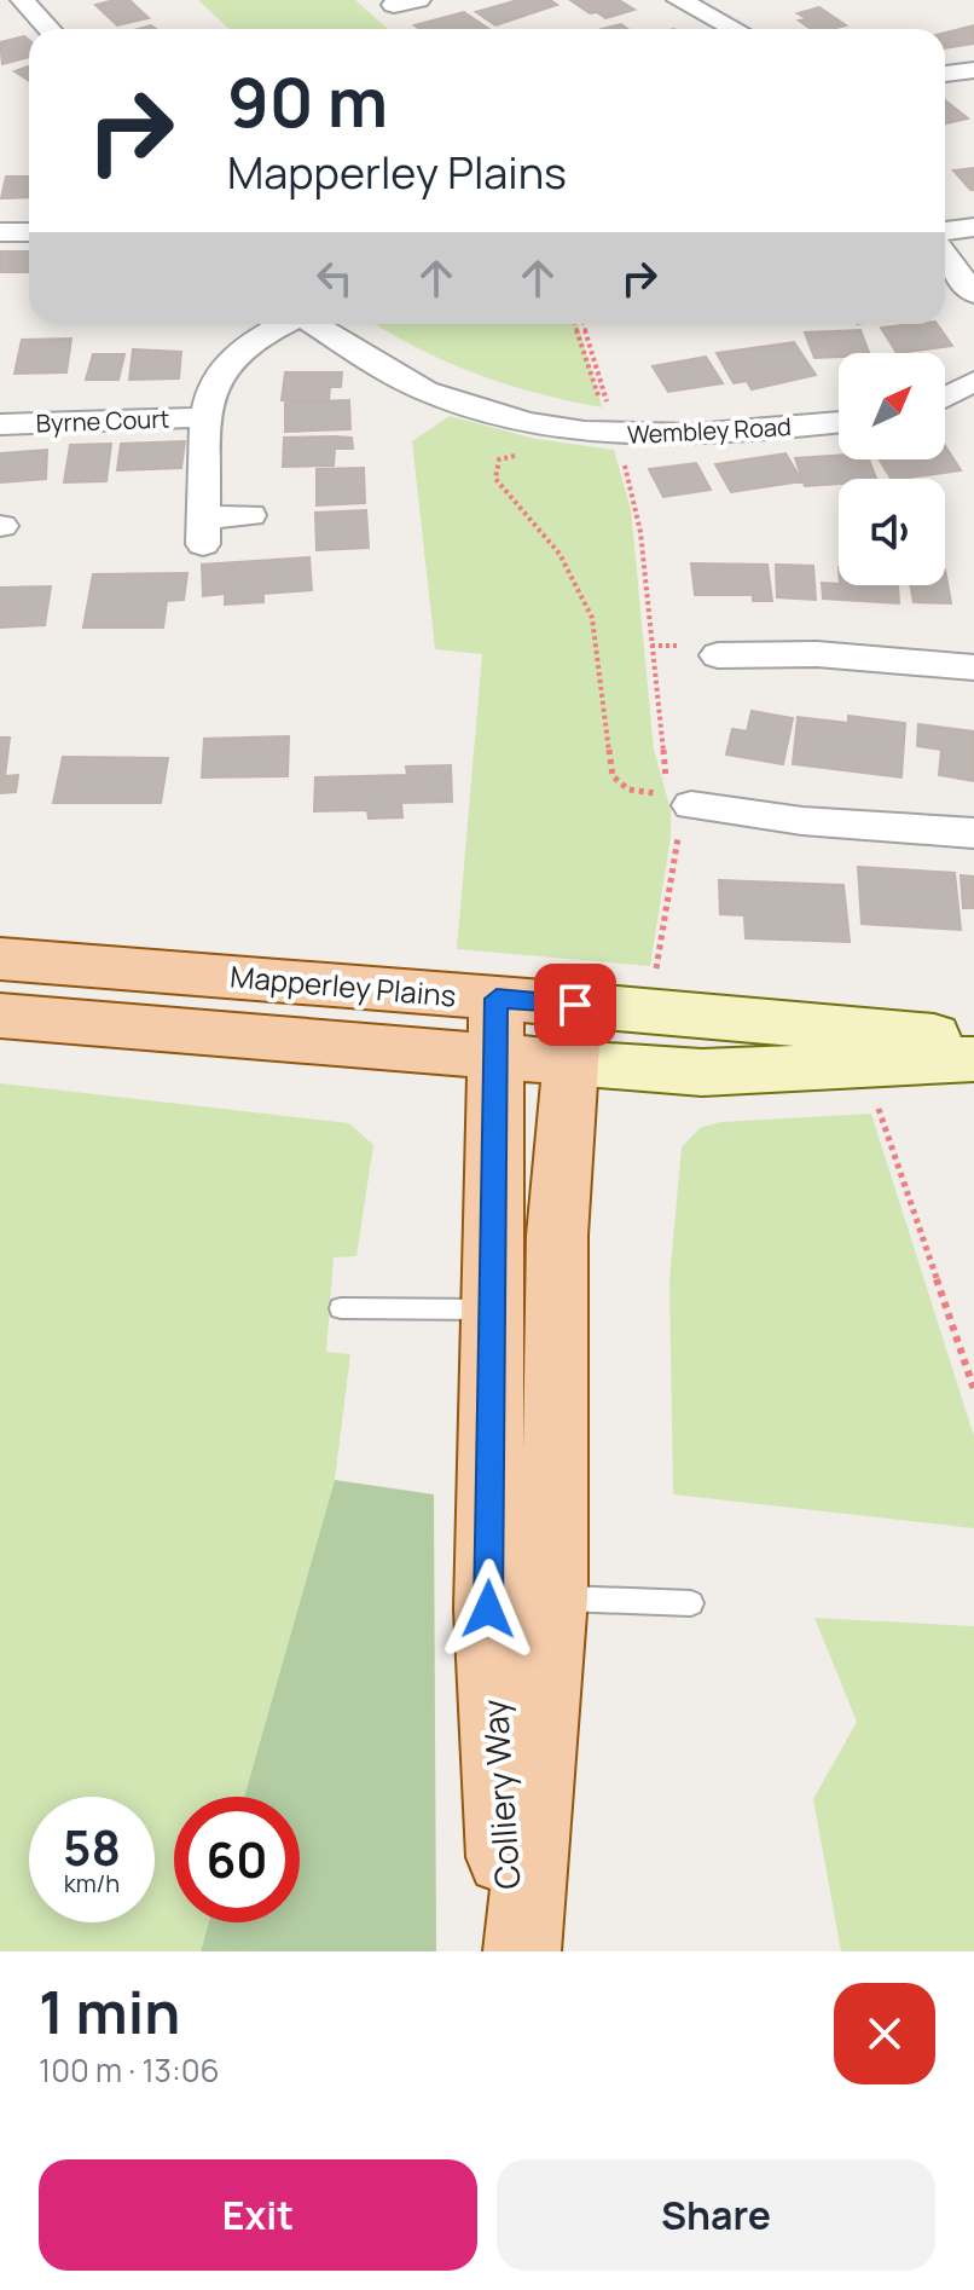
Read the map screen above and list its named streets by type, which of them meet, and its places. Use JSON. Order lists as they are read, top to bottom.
{
  "streets": {
    "main road": ["Mapperley Plains", "Colliery Way"],
    "street": ["Byrne Court", "Wembley Road"]
  },
  "crossings": [
    ["Mapperley Plains", "Colliery Way"]
  ],
  "north": "top right",
  "page": {
    "turn": ["90 m", "Mapperley Plains"],
    "speed": "58 km/h",
    "limit": "60",
    "heading": ["1 min", "100 m · 13:06"],
    "buttons": ["Exit", "Share"]
  }
}
